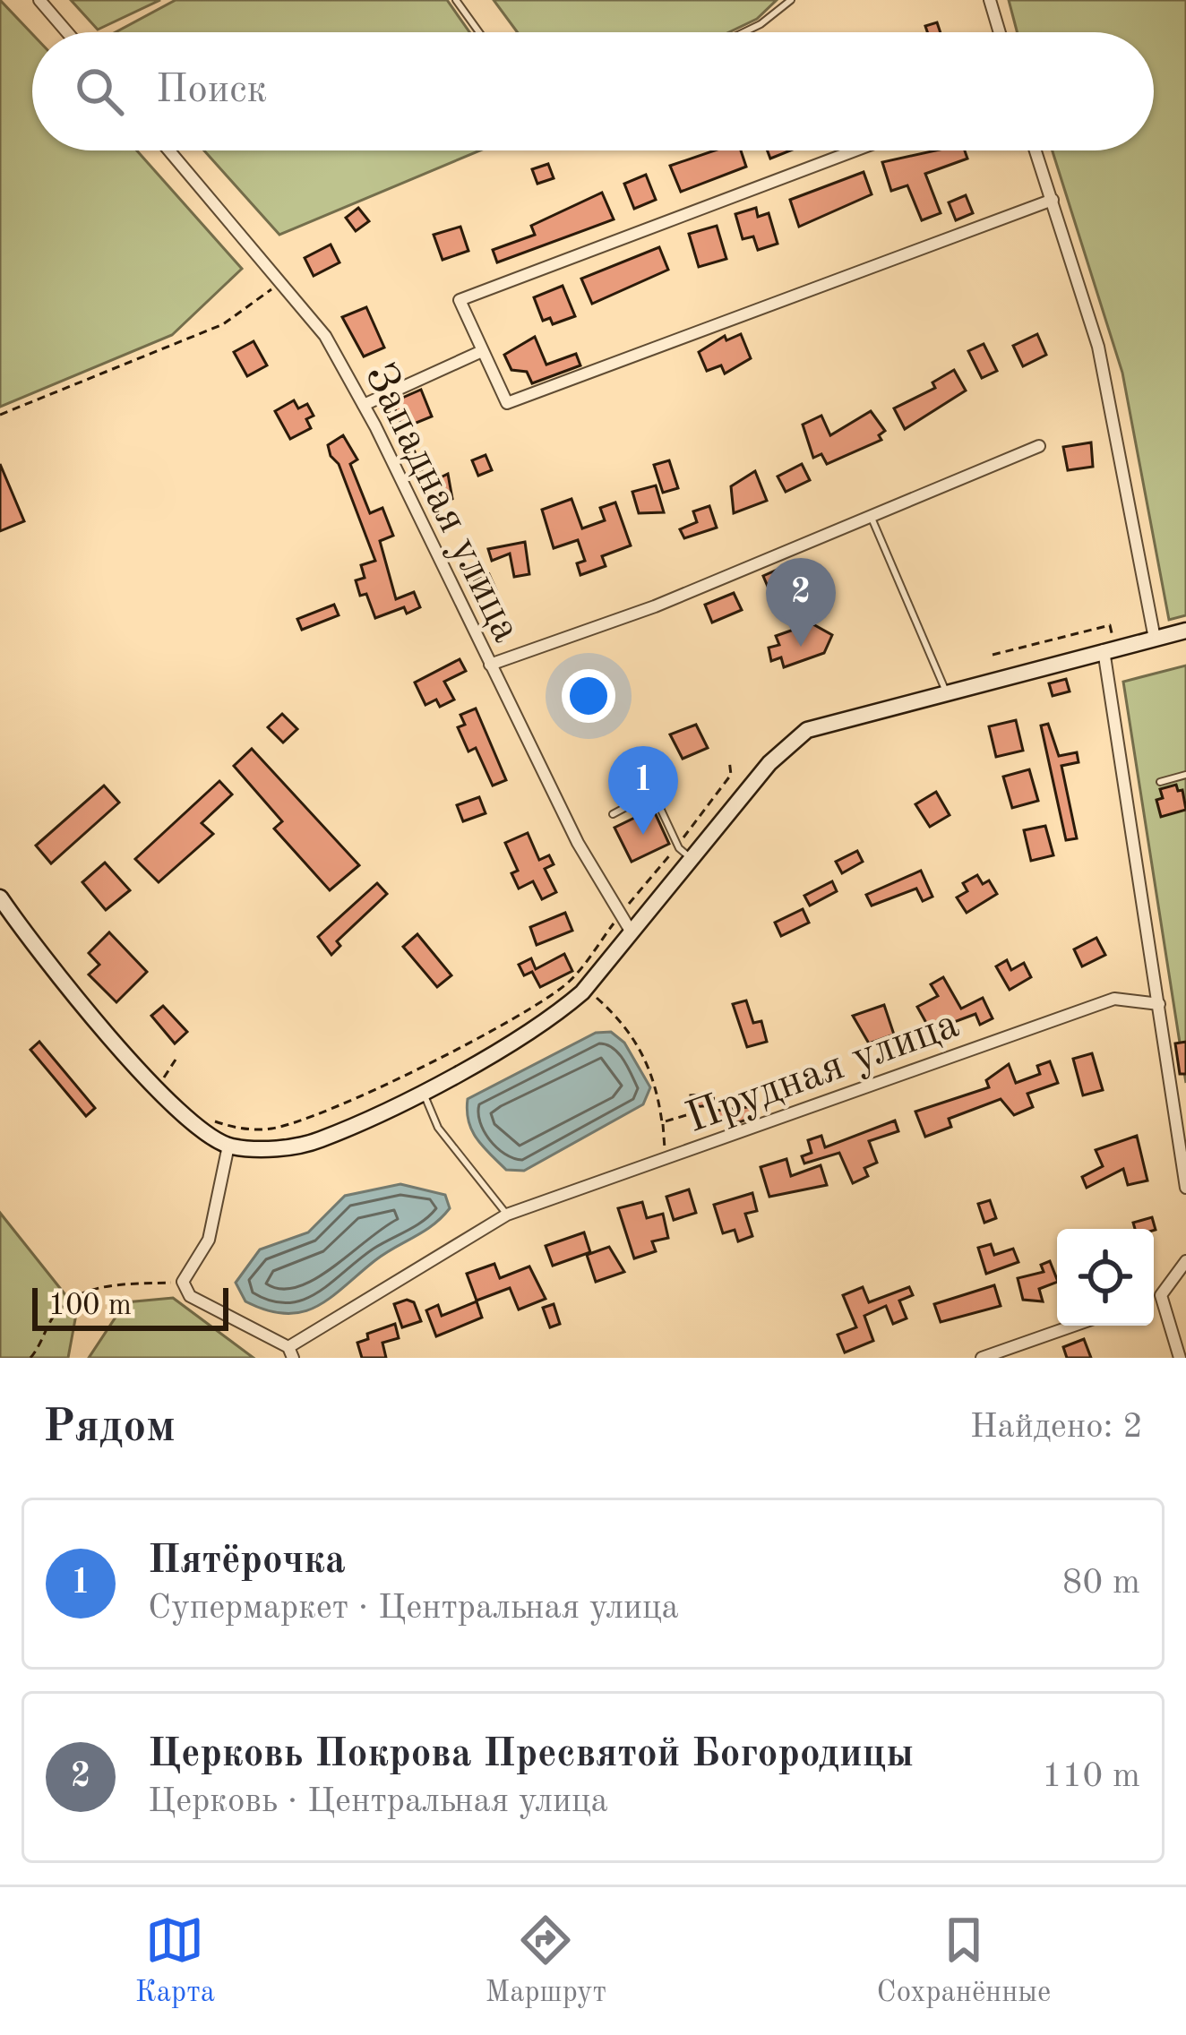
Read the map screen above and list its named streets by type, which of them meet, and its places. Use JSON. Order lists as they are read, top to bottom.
{
  "streets": {
    "street": ["Западная улица", "Прудная улица"]
  },
  "scale_bar": "100 m",
  "page": {
    "search": "Поиск",
    "pins": ["2", "1"],
    "scale": "100 m",
    "heading": ["Рядом", "Найдено: 2"],
    "list": [
      {
        "mark": "1",
        "name": "Пятёрочка",
        "note": "Супермаркет · Центральная улица",
        "value": "80 m"
      },
      {
        "mark": "2",
        "name": "Церковь Покрова Пресвятой Богородицы",
        "note": "Церковь · Центральная улица",
        "value": "110 m"
      }
    ],
    "nav": ["Карта", "Маршрут", "Сохранённые"]
  }
}
